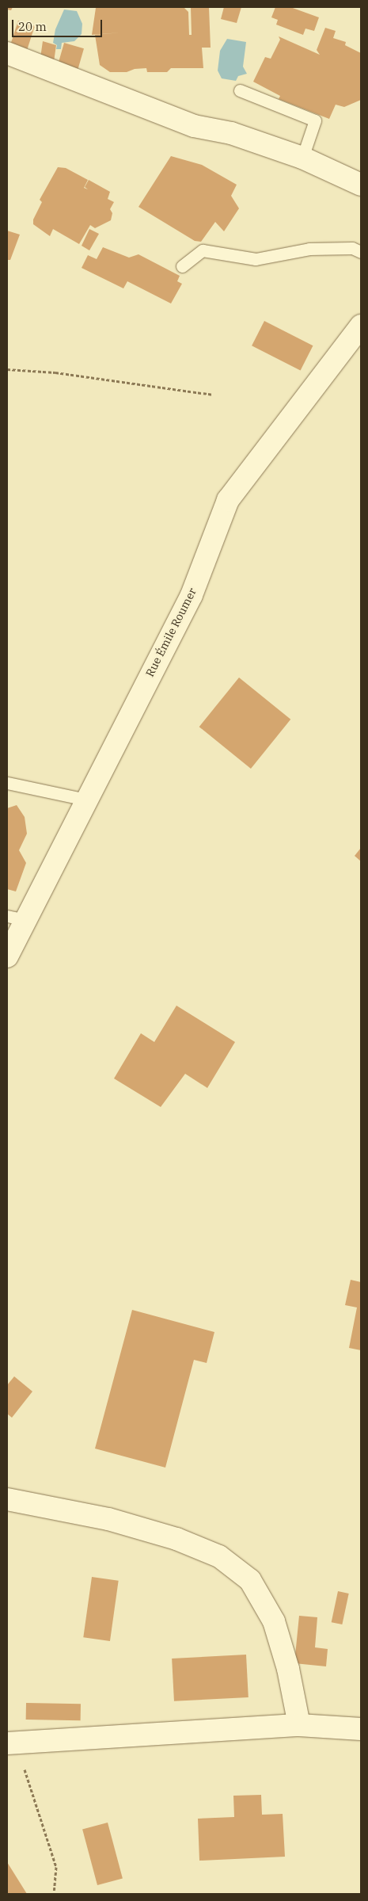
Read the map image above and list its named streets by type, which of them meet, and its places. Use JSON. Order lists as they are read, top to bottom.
{
  "streets": {
    "street": ["Rue Émile Roumer"]
  },
  "scale_bar": "20 m"
}
